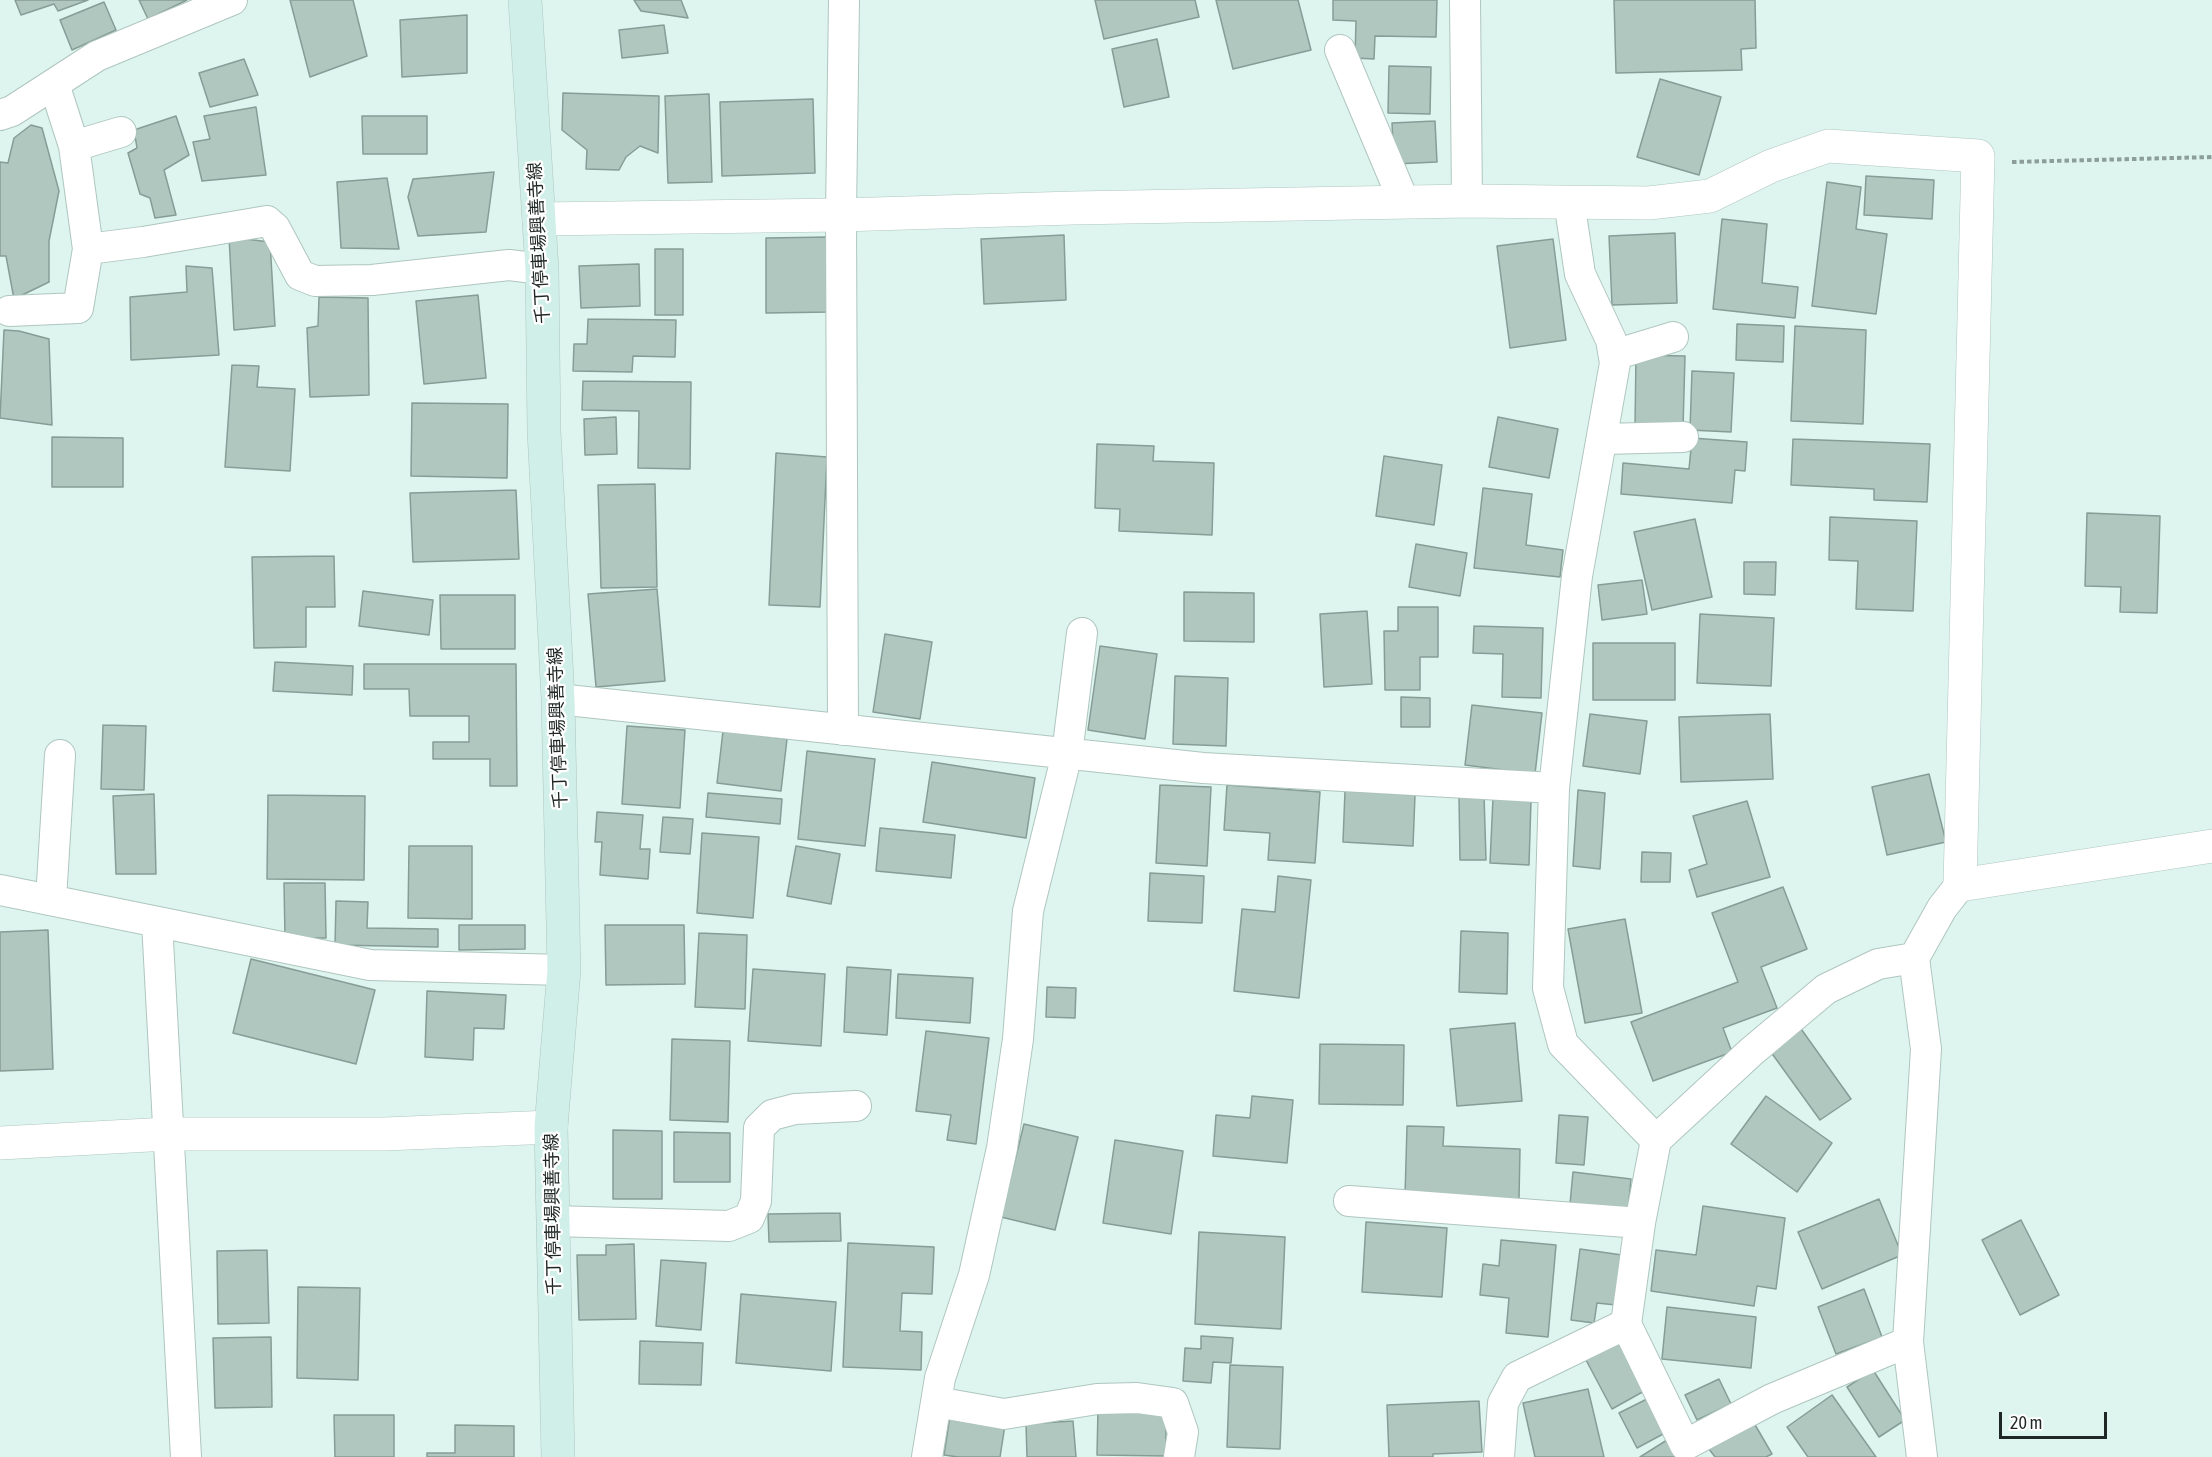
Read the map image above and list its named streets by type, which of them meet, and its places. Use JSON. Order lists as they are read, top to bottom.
{
  "streets": {
    "main road": ["千丁停車場興善寺線"]
  },
  "scale_bar": "20 m"
}
